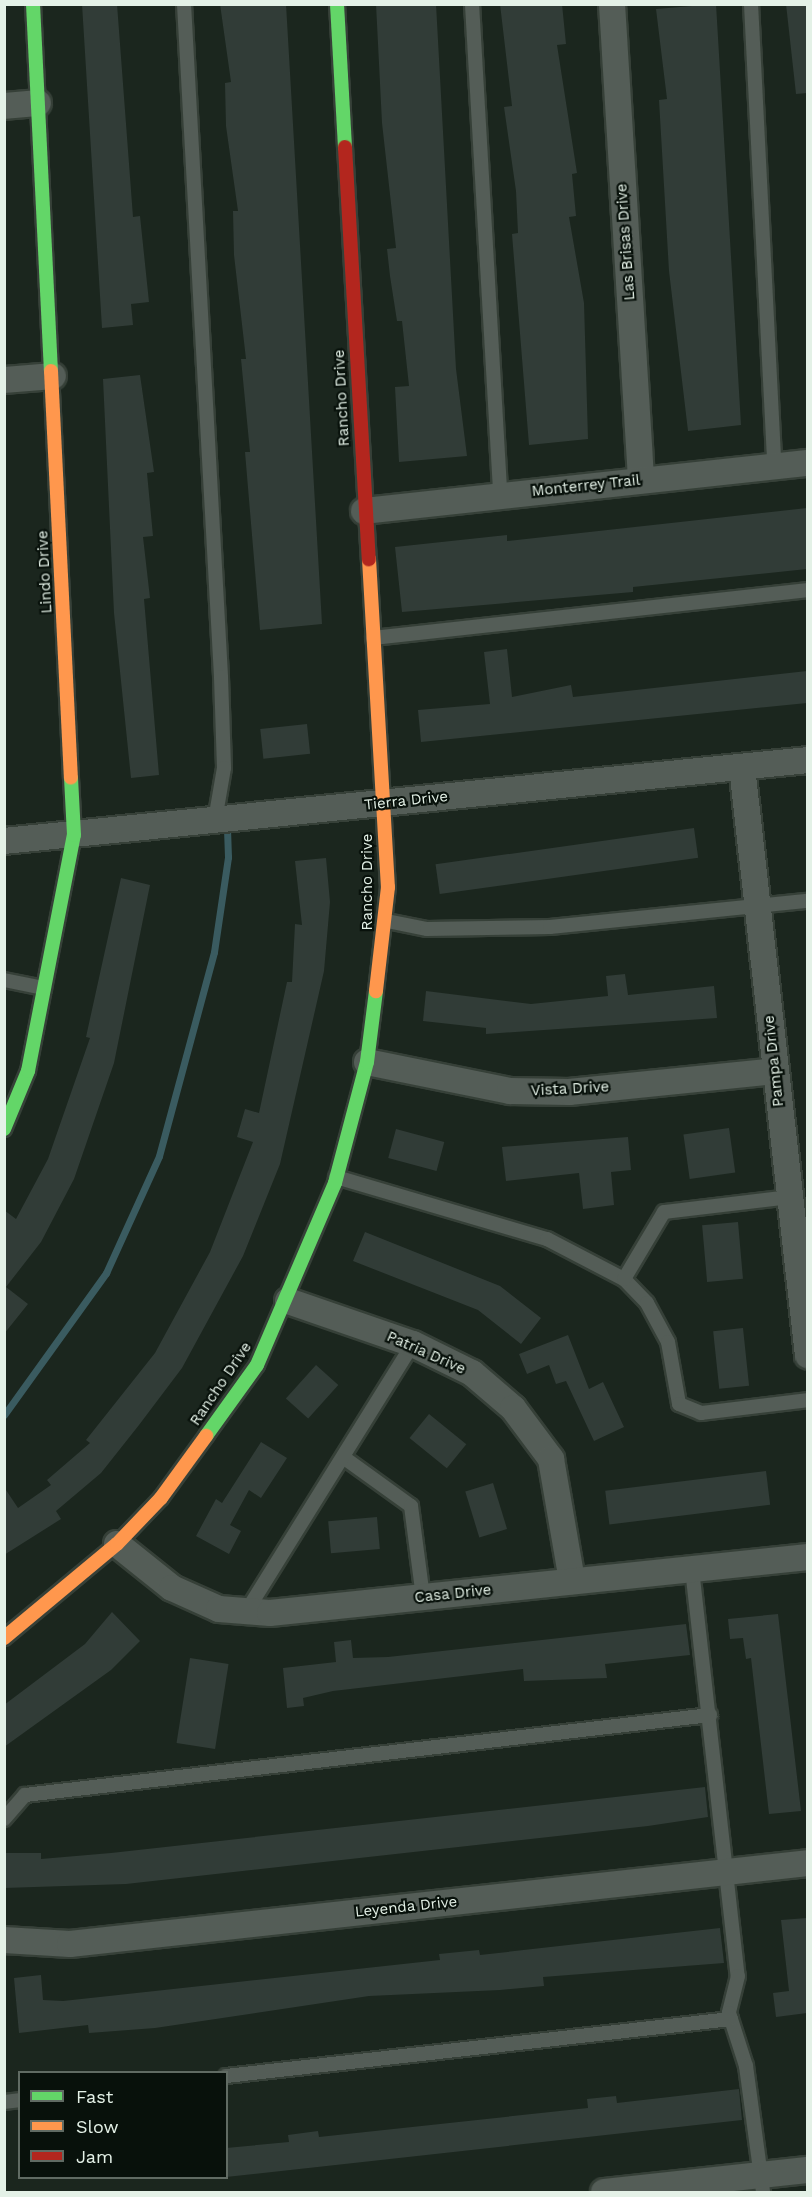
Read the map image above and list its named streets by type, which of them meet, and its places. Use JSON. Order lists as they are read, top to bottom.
{
  "streets": {
    "street": [
      "Las Brisas Drive",
      "Rancho Drive",
      "Monterrey Trail",
      "Lindo Drive",
      "Tierra Drive",
      "Pampa Drive",
      "Vista Drive",
      "Patria Drive",
      "Casa Drive",
      "Leyenda Drive"
    ]
  },
  "crossings": [
    ["Las Brisas Drive", "Monterrey Trail"],
    ["Rancho Drive", "Monterrey Trail"],
    ["Rancho Drive", "Tierra Drive"],
    ["Rancho Drive", "Vista Drive"],
    ["Rancho Drive", "Patria Drive"],
    ["Rancho Drive", "Casa Drive"],
    ["Lindo Drive", "Tierra Drive"],
    ["Tierra Drive", "Pampa Drive"],
    ["Pampa Drive", "Vista Drive"],
    ["Patria Drive", "Casa Drive"]
  ],
  "legend": ["Fast", "Slow", "Jam"]
}
